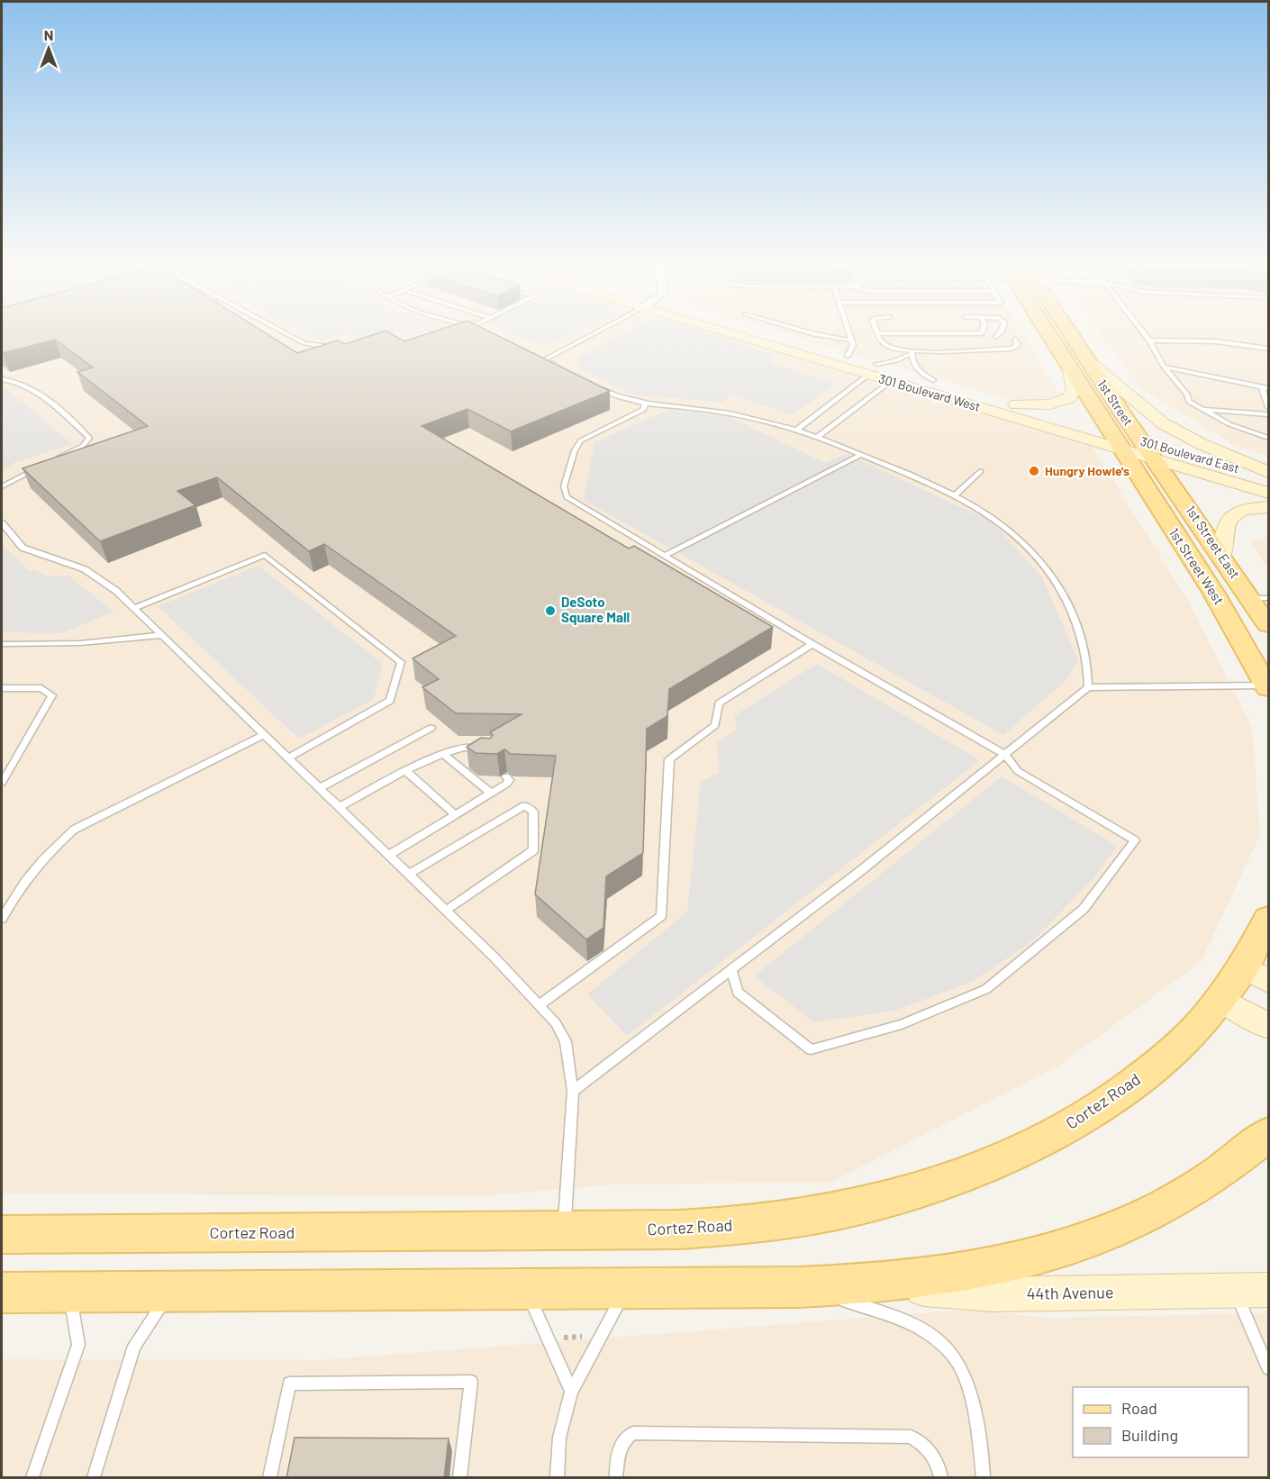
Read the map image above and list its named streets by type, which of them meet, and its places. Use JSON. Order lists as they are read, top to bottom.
{
  "streets": {
    "main road": [
      "301 Boulevard West",
      "1st Street",
      "301 Boulevard East",
      "1st Street East",
      "1st Street West",
      "Cortez Road",
      "44th Avenue"
    ]
  },
  "crossings": [
    ["301 Boulevard West", "1st Street"],
    ["301 Boulevard West", "301 Boulevard East"],
    ["301 Boulevard West", "1st Street West"],
    ["1st Street", "301 Boulevard East"],
    ["1st Street", "1st Street East"],
    ["1st Street", "1st Street West"],
    ["301 Boulevard East", "1st Street East"],
    ["301 Boulevard East", "1st Street West"]
  ],
  "places": ["Hungry Howie's", "DeSoto Square Mall"],
  "legend": ["Road", "Building"],
  "north": "top"
}
